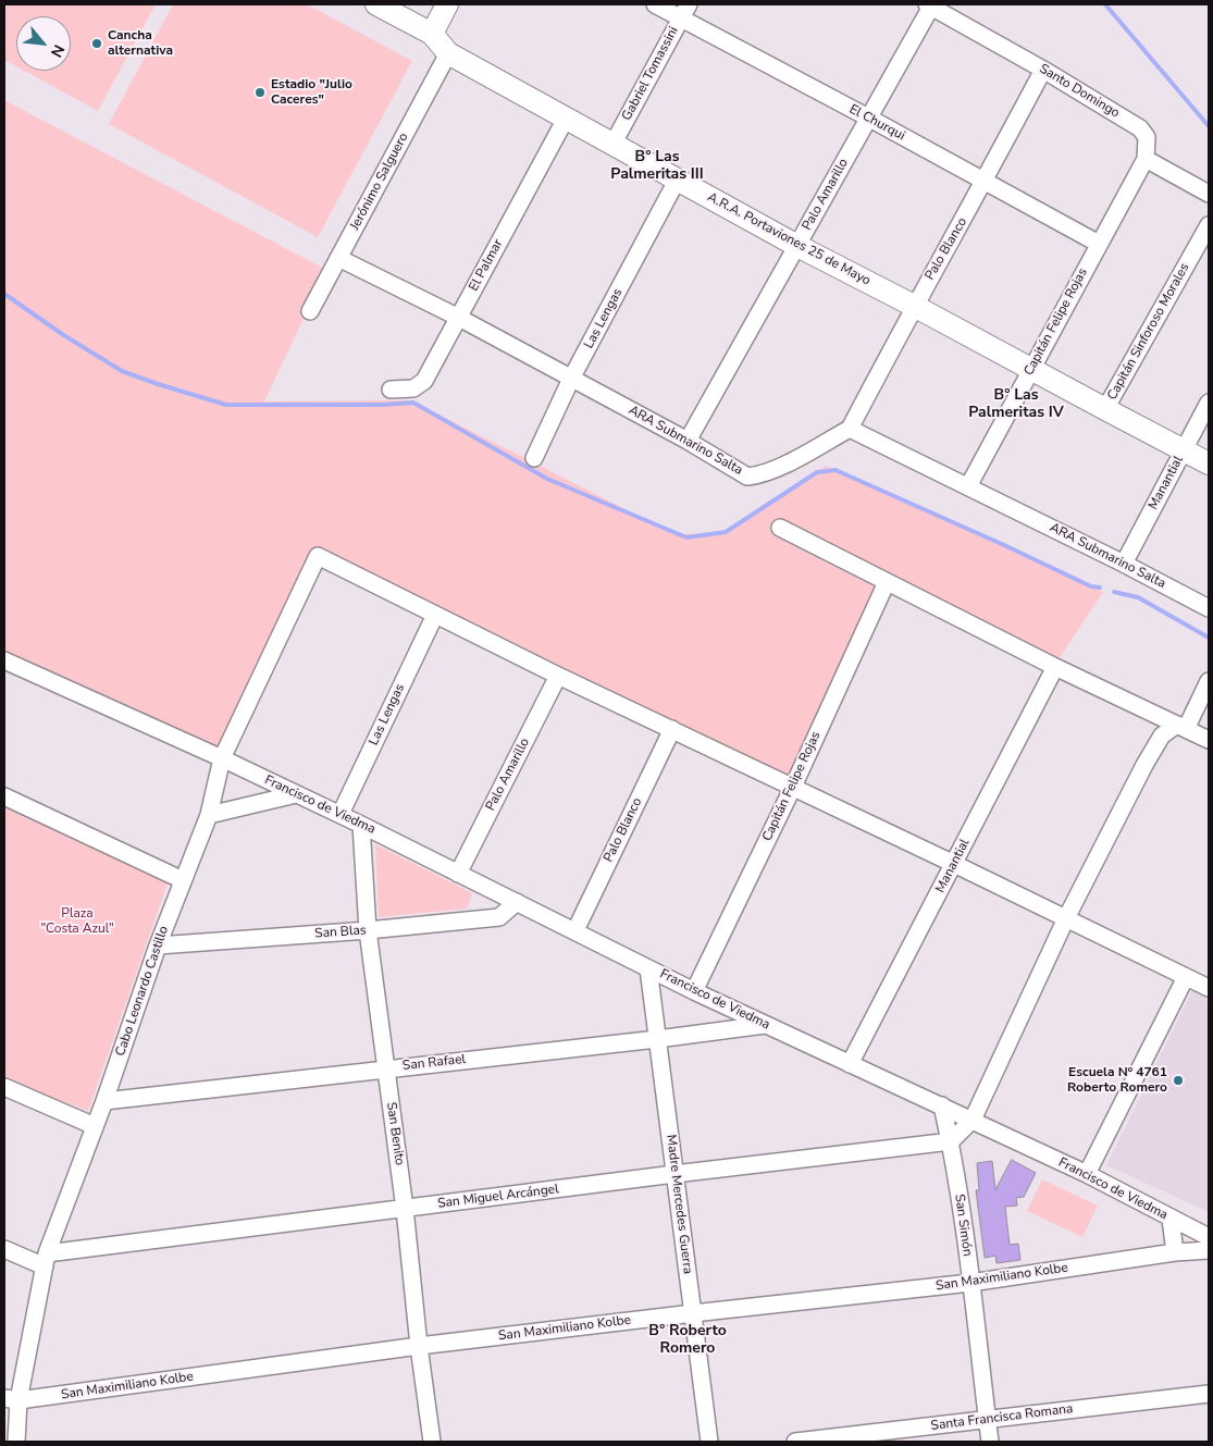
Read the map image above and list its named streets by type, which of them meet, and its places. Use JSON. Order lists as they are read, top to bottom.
{
  "streets": {
    "street": [
      "Gabriel Tomassini",
      "Santo Domingo",
      "El Churqui",
      "Jerónimo Salguero",
      "Palo Amarillo",
      "A.R.A. Portaviones 25 de Mayo",
      "Palo Blanco",
      "El Palmar",
      "Las Lengas",
      "Capitán Felipe Rojas",
      "Capitán Sinforoso Morales",
      "ARA Submarino Salta",
      "Manantial",
      "Francisco de Viedma",
      "San Blas",
      "Cabo Leonardo Castillo",
      "San Rafael",
      "San Benito",
      "San Miguel Arcángel",
      "Madre Mercedes Guerra",
      "San Simón",
      "San Maximiliano Kolbe",
      "Santa Francisca Romana"
    ]
  },
  "crossings": [
    ["Gabriel Tomassini", "El Churqui"],
    ["Gabriel Tomassini", "A.R.A. Portaviones 25 de Mayo"],
    ["Santo Domingo", "Palo Amarillo"],
    ["Santo Domingo", "Palo Blanco"],
    ["Santo Domingo", "Capitán Felipe Rojas"],
    ["El Churqui", "Palo Amarillo"],
    ["El Churqui", "Palo Blanco"],
    ["El Churqui", "Capitán Felipe Rojas"],
    ["Jerónimo Salguero", "A.R.A. Portaviones 25 de Mayo"],
    ["Jerónimo Salguero", "ARA Submarino Salta"],
    ["Palo Amarillo", "A.R.A. Portaviones 25 de Mayo"],
    ["Palo Amarillo", "ARA Submarino Salta"],
    ["Palo Amarillo", "Francisco de Viedma"],
    ["A.R.A. Portaviones 25 de Mayo", "Palo Blanco"],
    ["A.R.A. Portaviones 25 de Mayo", "El Palmar"],
    ["A.R.A. Portaviones 25 de Mayo", "Las Lengas"],
    ["A.R.A. Portaviones 25 de Mayo", "Capitán Felipe Rojas"],
    ["A.R.A. Portaviones 25 de Mayo", "Capitán Sinforoso Morales"],
    ["A.R.A. Portaviones 25 de Mayo", "Manantial"],
    ["Palo Blanco", "ARA Submarino Salta"],
    ["Palo Blanco", "Francisco de Viedma"],
    ["El Palmar", "ARA Submarino Salta"],
    ["Las Lengas", "ARA Submarino Salta"],
    ["Las Lengas", "Francisco de Viedma"],
    ["Las Lengas", "Cabo Leonardo Castillo"],
    ["Capitán Felipe Rojas", "ARA Submarino Salta"],
    ["Capitán Felipe Rojas", "Francisco de Viedma"],
    ["ARA Submarino Salta", "Manantial"],
    ["Manantial", "Francisco de Viedma"],
    ["Francisco de Viedma", "San Blas"],
    ["Francisco de Viedma", "Cabo Leonardo Castillo"],
    ["Francisco de Viedma", "San Rafael"],
    ["Francisco de Viedma", "San Benito"],
    ["Francisco de Viedma", "Madre Mercedes Guerra"],
    ["Francisco de Viedma", "San Simón"],
    ["San Blas", "Cabo Leonardo Castillo"],
    ["San Blas", "San Benito"],
    ["Cabo Leonardo Castillo", "San Rafael"],
    ["Cabo Leonardo Castillo", "San Miguel Arcángel"],
    ["Cabo Leonardo Castillo", "San Maximiliano Kolbe"],
    ["San Rafael", "San Benito"],
    ["San Rafael", "Madre Mercedes Guerra"],
    ["San Benito", "San Miguel Arcángel"],
    ["San Benito", "San Maximiliano Kolbe"],
    ["San Miguel Arcángel", "Madre Mercedes Guerra"],
    ["San Miguel Arcángel", "San Simón"],
    ["Madre Mercedes Guerra", "San Maximiliano Kolbe"],
    ["San Simón", "San Maximiliano Kolbe"],
    ["San Simón", "Santa Francisca Romana"]
  ],
  "districts": ["B° Las Palmeritas III", "B° Las Palmeritas IV", "B° Roberto Romero"],
  "parks": ["Plaza \"Costa Azul\""],
  "places": ["Cancha alternativa", "Estadio \"Julio Caceres\"", "Escuela Nº 4761 Roberto Romero"],
  "north": "bottom right"
}
